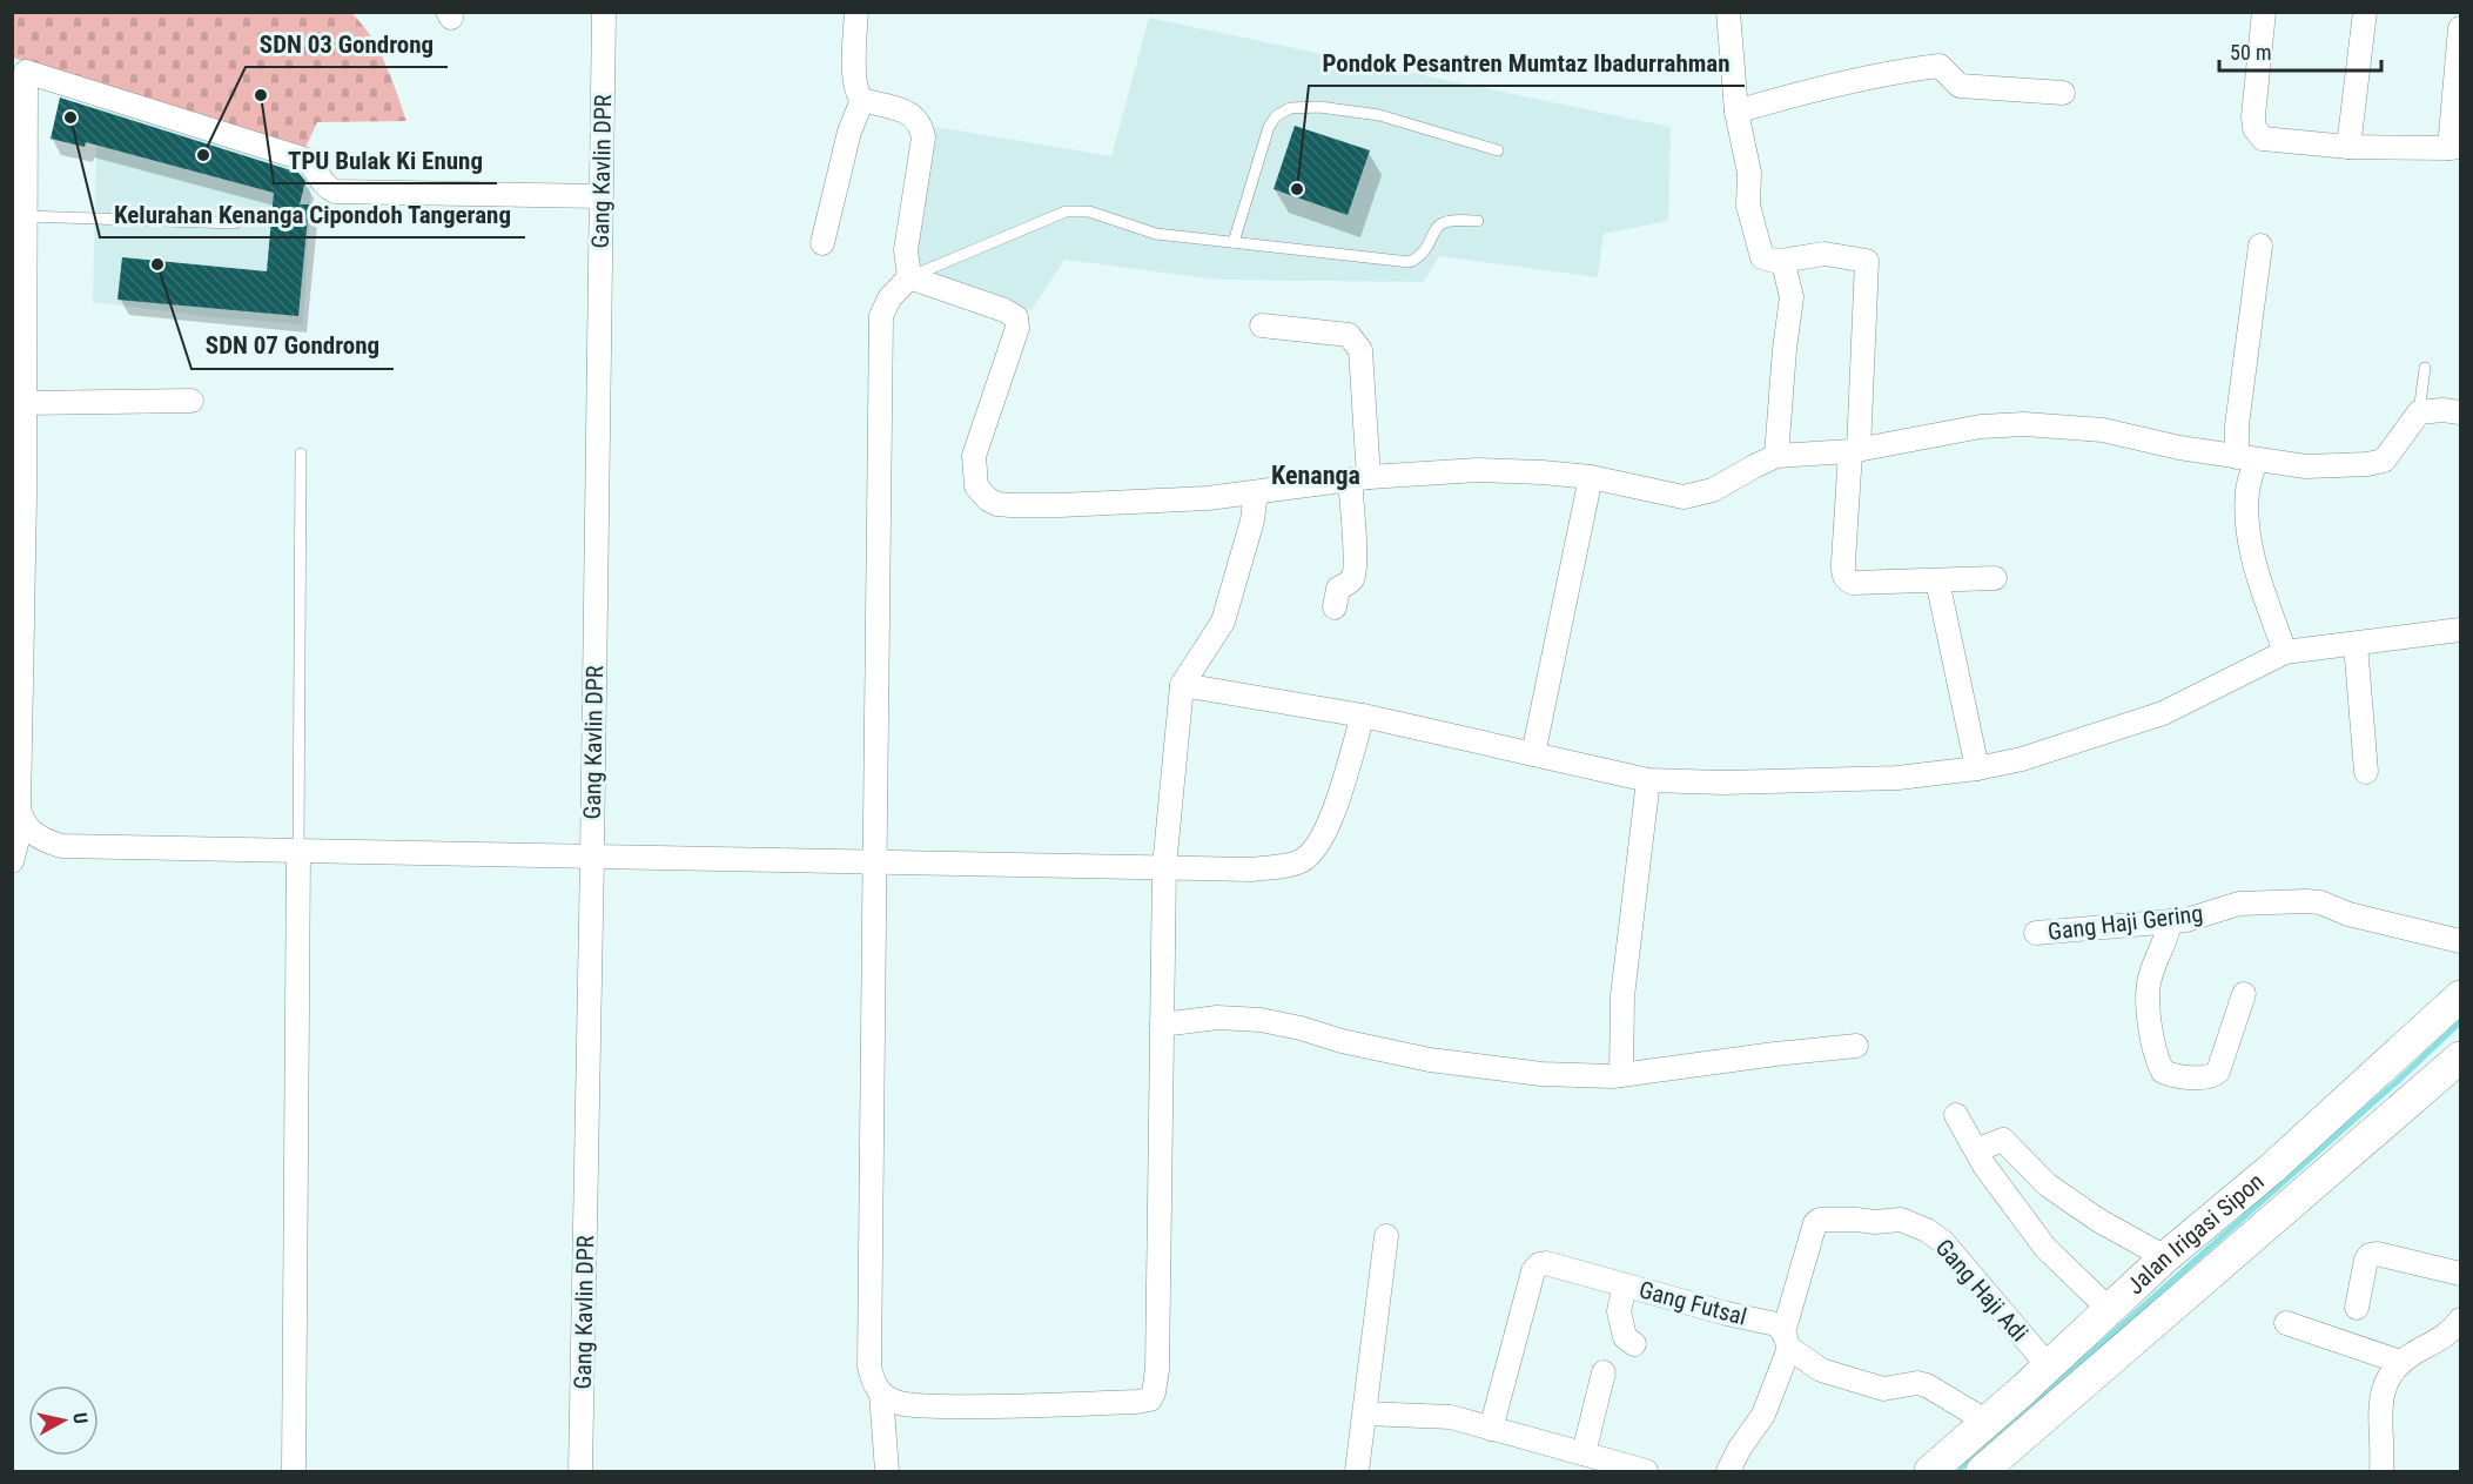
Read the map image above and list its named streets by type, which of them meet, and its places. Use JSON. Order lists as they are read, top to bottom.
{
  "streets": {
    "street": [
      "Gang Kavlin DPR",
      "Gang Haji Gering",
      "Jalan Irigasi Sipon",
      "Gang Haji Adi",
      "Gang Futsal"
    ]
  },
  "crossings": [
    ["Jalan Irigasi Sipon", "Gang Haji Adi"],
    ["Jalan Irigasi Sipon", "Gang Futsal"],
    ["Gang Haji Adi", "Gang Futsal"]
  ],
  "districts": ["Kenanga"],
  "places": [
    "TPU Bulak Ki Enung",
    "Kelurahan Kenanga Cipondoh Tangerang",
    "SDN 03 Gondrong",
    "Pondok Pesantren Mumtaz Ibadurrahman",
    "SDN 07 Gondrong"
  ],
  "scale_bar": "50 m",
  "north": "right"
}
